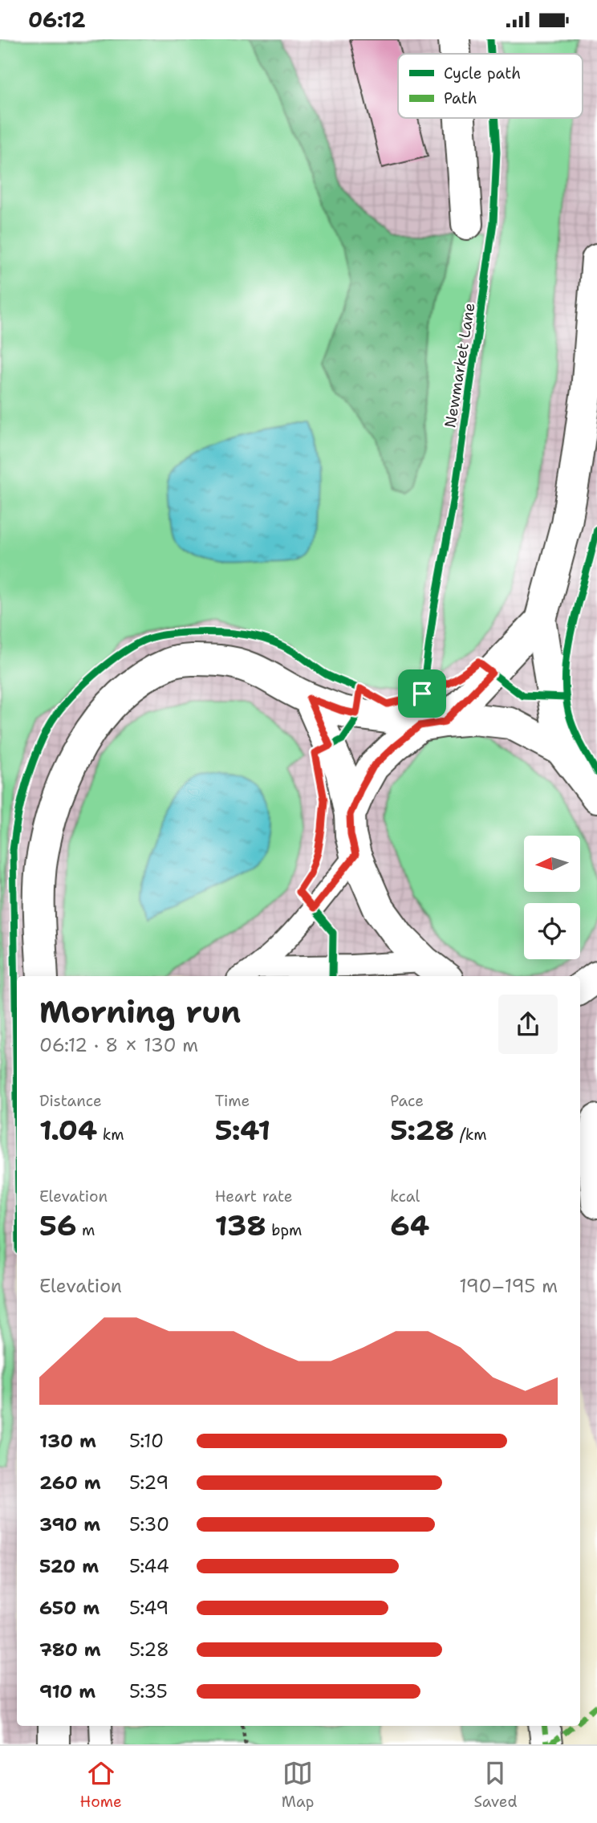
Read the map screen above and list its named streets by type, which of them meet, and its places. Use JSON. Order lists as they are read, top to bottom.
{
  "streets": {
    "cycle path": ["Newmarket Lane"]
  },
  "legend": ["Cycle path", "Path"],
  "north": "left",
  "page": {
    "status": "06:12",
    "heading": ["Morning run", "06:12 · 8 × 130 m"],
    "stats": [
      ["Distance", "1.04 km"],
      ["Time", "5:41"],
      ["Pace", "5:28 /km"],
      ["Elevation", "56 m"],
      ["Heart rate", "138 bpm"],
      ["kcal", "64"]
    ],
    "chart": ["Elevation", "190–195 m"],
    "list": [
      {
        "name": "130 m",
        "note": "5:10"
      },
      {
        "name": "260 m",
        "note": "5:29"
      },
      {
        "name": "390 m",
        "note": "5:30"
      },
      {
        "name": "520 m",
        "note": "5:44"
      },
      {
        "name": "650 m",
        "note": "5:49"
      },
      {
        "name": "780 m",
        "note": "5:28"
      },
      {
        "name": "910 m",
        "note": "5:35"
      }
    ],
    "tabs": ["Home", "Map", "Saved"]
  }
}
